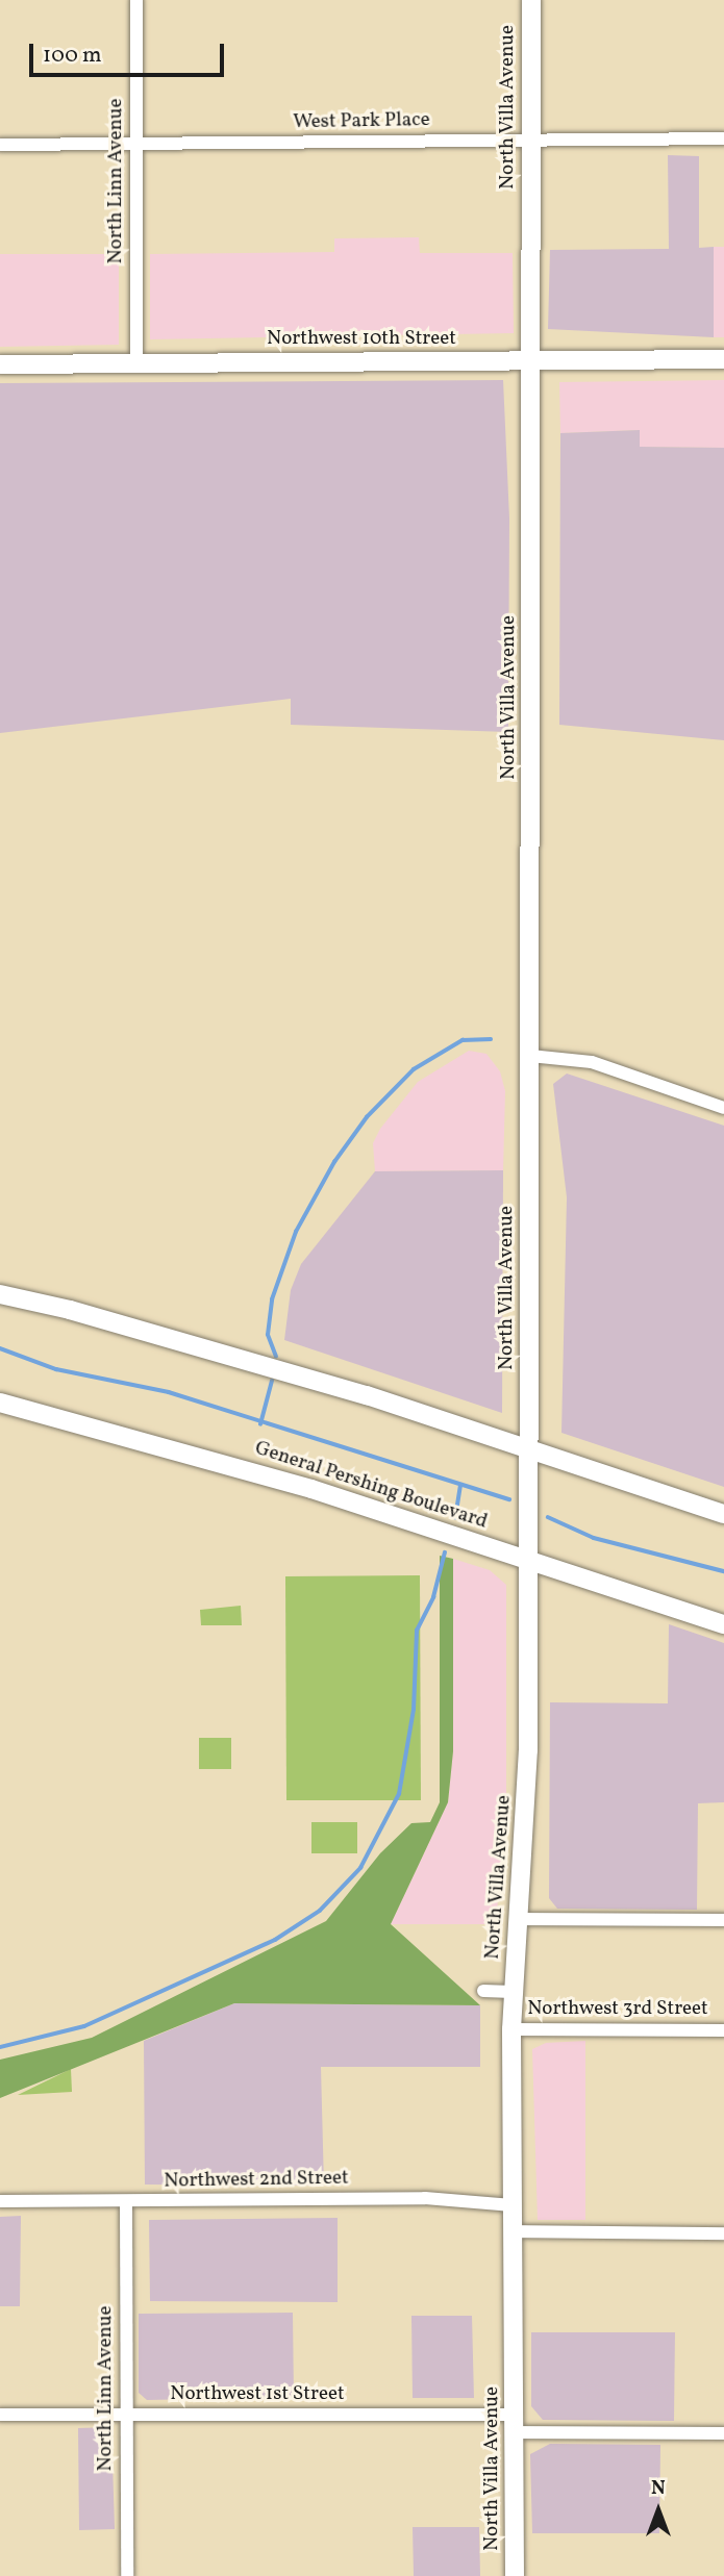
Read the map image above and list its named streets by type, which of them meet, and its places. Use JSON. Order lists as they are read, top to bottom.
{
  "streets": {
    "main road": ["North Villa Avenue", "Northwest 10th Street", "General Pershing Boulevard"],
    "street": [
      "West Park Place",
      "North Linn Avenue",
      "Northwest 3rd Street",
      "Northwest 2nd Street",
      "Northwest 1st Street"
    ]
  },
  "crossings": [
    ["North Villa Avenue", "West Park Place"],
    ["North Villa Avenue", "Northwest 10th Street"],
    ["North Villa Avenue", "General Pershing Boulevard"],
    ["North Villa Avenue", "Northwest 3rd Street"],
    ["North Villa Avenue", "Northwest 2nd Street"],
    ["North Villa Avenue", "Northwest 1st Street"],
    ["West Park Place", "North Linn Avenue"],
    ["North Linn Avenue", "Northwest 10th Street"],
    ["North Linn Avenue", "Northwest 2nd Street"],
    ["North Linn Avenue", "Northwest 1st Street"]
  ],
  "scale_bar": "100 m",
  "north": "top"
}
